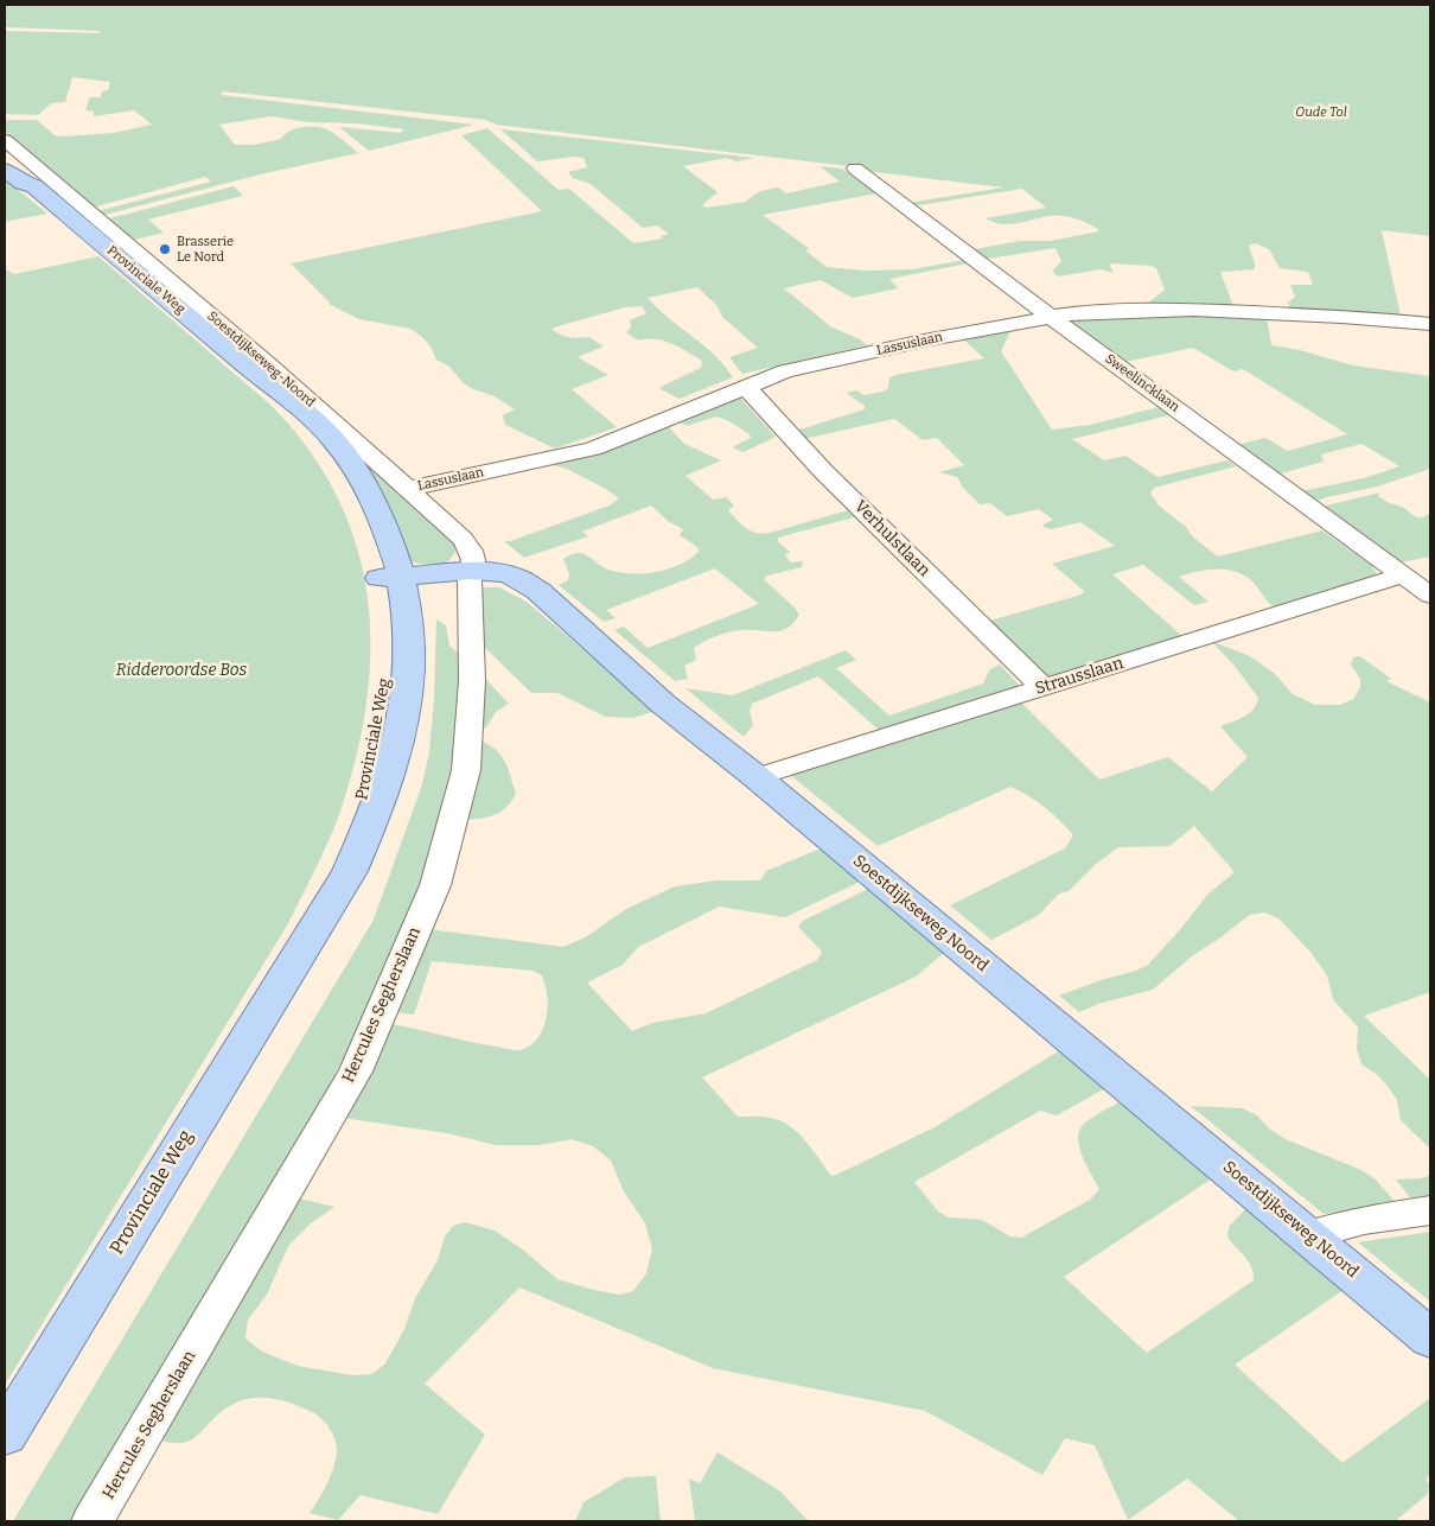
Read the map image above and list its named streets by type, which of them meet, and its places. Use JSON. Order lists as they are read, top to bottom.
{
  "streets": {
    "main road": ["Provinciale Weg", "Soestdijkseweg Noord"],
    "street": [
      "Lassuslaan",
      "Soestdijkseweg-Noord",
      "Sweelincklaan",
      "Verhulstlaan",
      "Strausslaan",
      "Hercules Segherslaan"
    ]
  },
  "crossings": [
    ["Provinciale Weg", "Soestdijkseweg-Noord"],
    ["Provinciale Weg", "Soestdijkseweg Noord"],
    ["Lassuslaan", "Soestdijkseweg-Noord"],
    ["Lassuslaan", "Sweelincklaan"],
    ["Lassuslaan", "Verhulstlaan"],
    ["Soestdijkseweg-Noord", "Soestdijkseweg Noord"],
    ["Soestdijkseweg-Noord", "Hercules Segherslaan"],
    ["Sweelincklaan", "Strausslaan"],
    ["Verhulstlaan", "Strausslaan"],
    ["Strausslaan", "Soestdijkseweg Noord"],
    ["Soestdijkseweg Noord", "Hercules Segherslaan"]
  ],
  "parks": ["Oude Tol", "Ridderoordse Bos"],
  "places": ["Brasserie Le Nord"]
}
